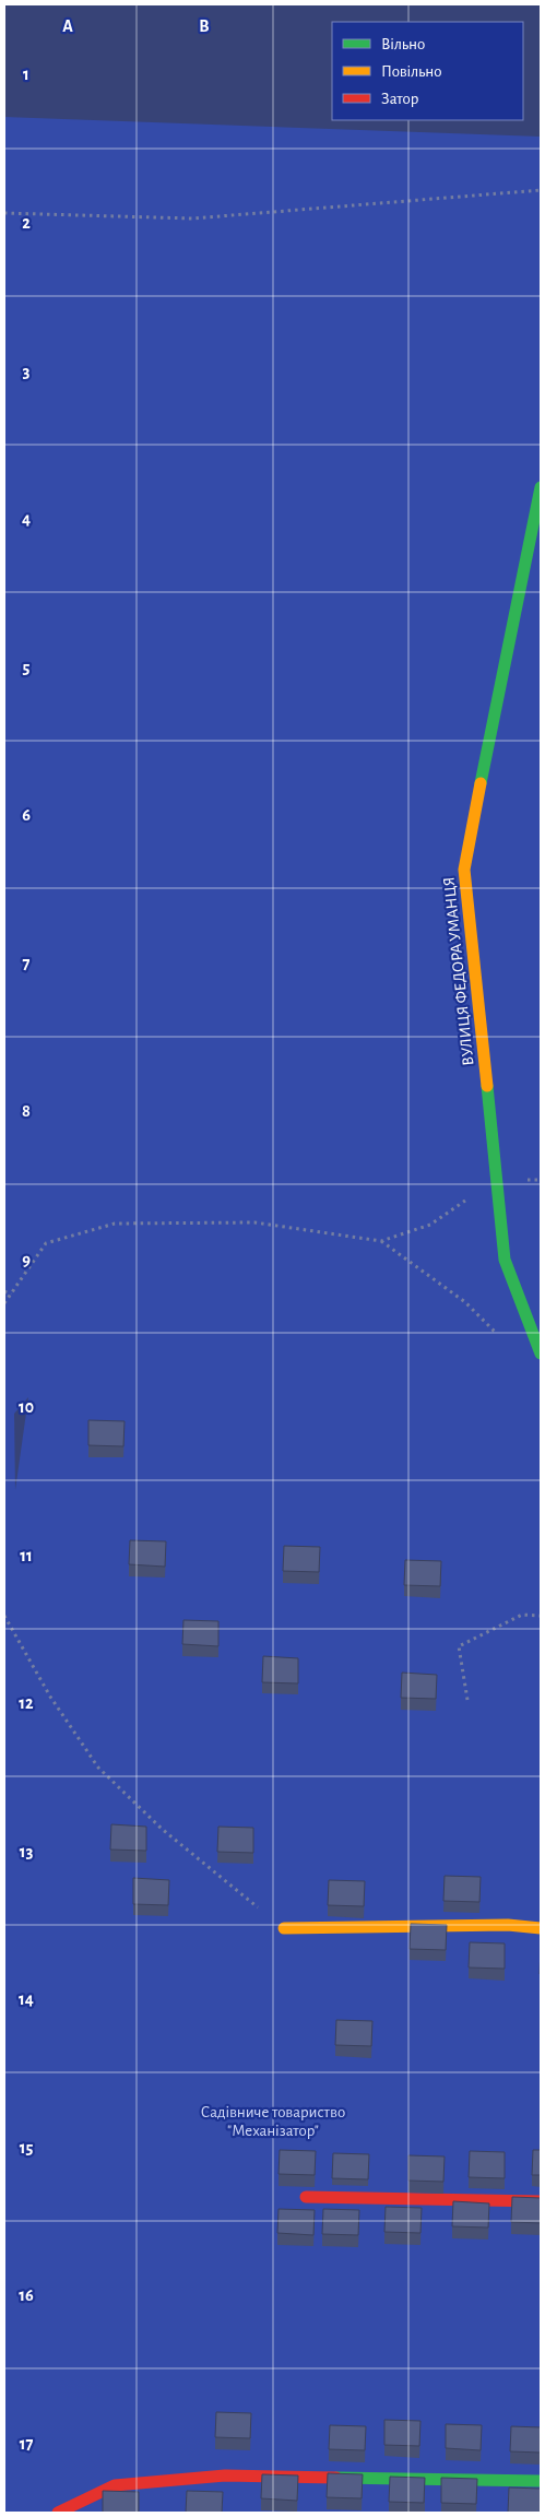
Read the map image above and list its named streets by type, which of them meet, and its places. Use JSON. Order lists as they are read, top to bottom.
{
  "streets": {
    "street": ["ВУЛИЦЯ ФЕДОРА УМАНЦЯ"]
  },
  "parks": ["Садівниче товариство \"Механізатор\""],
  "legend": ["Вільно", "Повільно", "Затор"],
  "grid": {
    "columns": ["A", "B"],
    "rows": [
      "1",
      "2",
      "3",
      "4",
      "5",
      "6",
      "7",
      "8",
      "9",
      "10",
      "11",
      "12",
      "13",
      "14",
      "15",
      "16",
      "17"
    ]
  }
}
